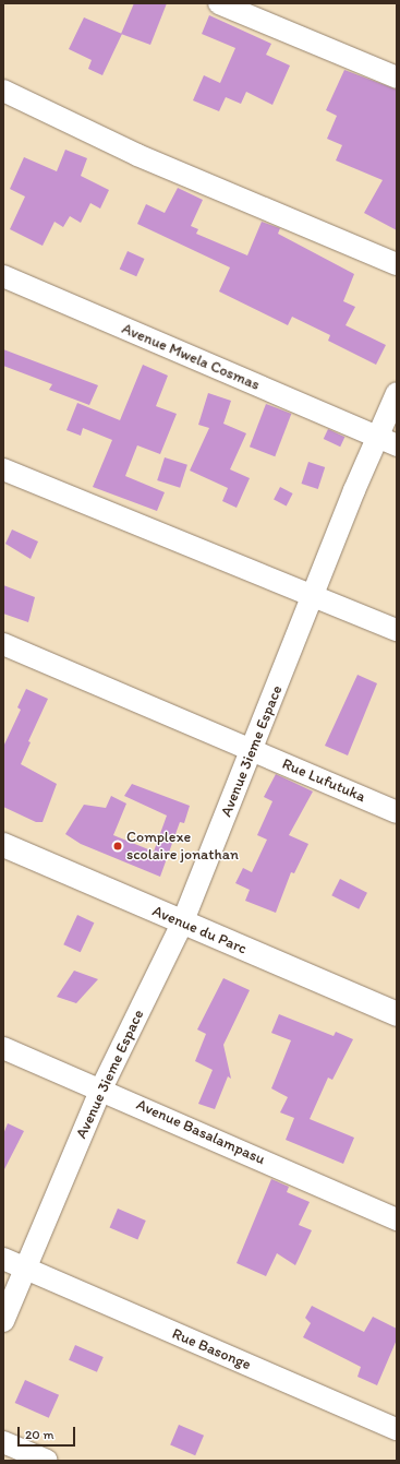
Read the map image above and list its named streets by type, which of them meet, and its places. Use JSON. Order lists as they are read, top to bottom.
{
  "streets": {
    "street": [
      "Avenue Mwela Cosmas",
      "Avenue 3ieme Espace",
      "Rue Lufutuka",
      "Avenue du Parc",
      "Avenue Basalampasu",
      "Rue Basonge"
    ]
  },
  "crossings": [
    ["Avenue Mwela Cosmas", "Avenue 3ieme Espace"],
    ["Avenue 3ieme Espace", "Rue Lufutuka"],
    ["Avenue 3ieme Espace", "Avenue du Parc"],
    ["Avenue 3ieme Espace", "Avenue Basalampasu"],
    ["Avenue 3ieme Espace", "Rue Basonge"]
  ],
  "places": ["Complexe scolaire jonathan"],
  "scale_bar": "20 m"
}
